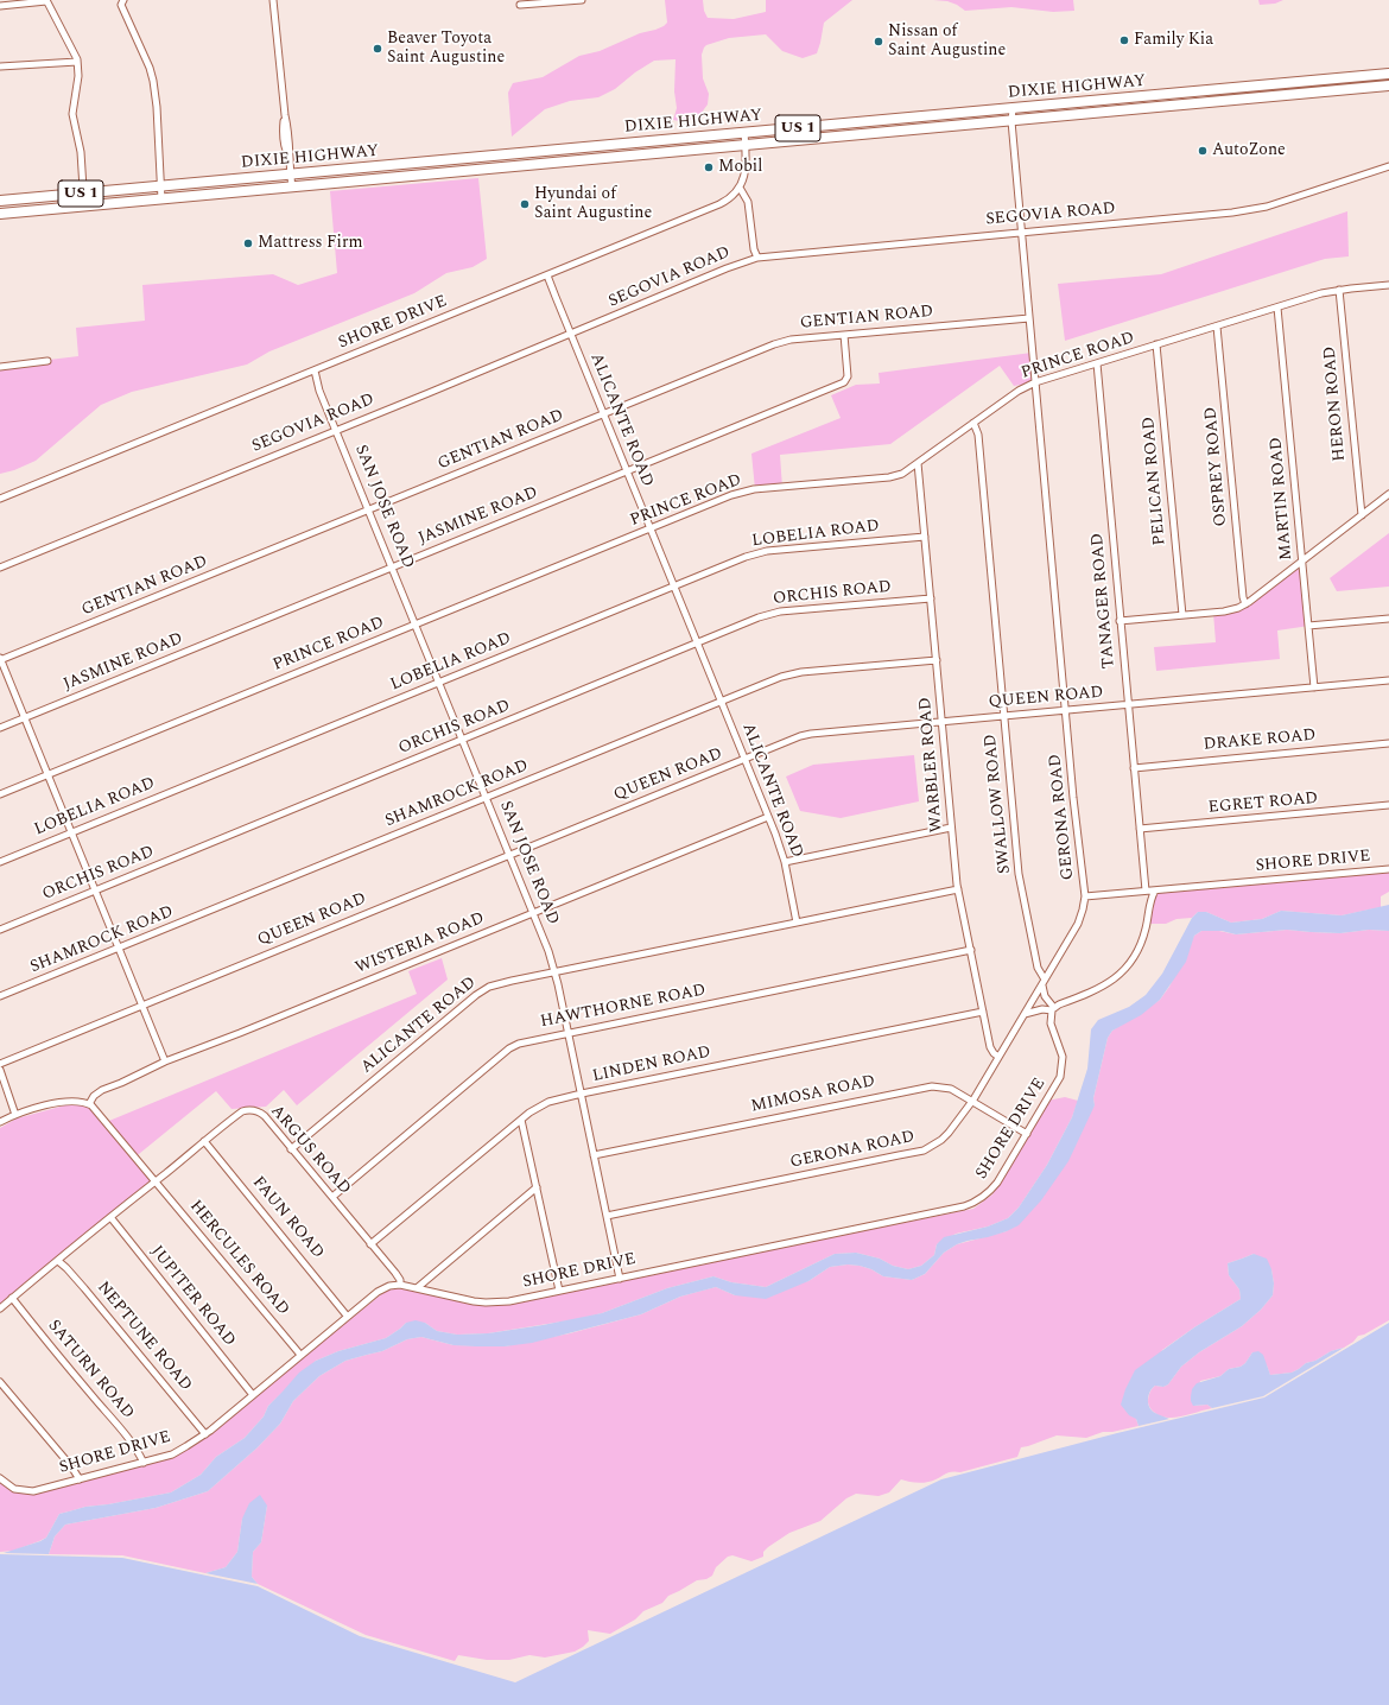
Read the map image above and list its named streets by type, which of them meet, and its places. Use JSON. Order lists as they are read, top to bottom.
{
  "streets": {
    "main road": ["DIXIE HIGHWAY", "US 1"],
    "street": [
      "SEGOVIA ROAD",
      "GENTIAN ROAD",
      "SHORE DRIVE",
      "PRINCE ROAD",
      "HERON ROAD",
      "ALICANTE ROAD",
      "OSPREY ROAD",
      "PELICAN ROAD",
      "MARTIN ROAD",
      "SAN JOSE ROAD",
      "JASMINE ROAD",
      "LOBELIA ROAD",
      "ORCHIS ROAD",
      "TANAGER ROAD",
      "QUEEN ROAD",
      "DRAKE ROAD",
      "WARBLER ROAD",
      "SHAMROCK ROAD",
      "SWALLOW ROAD",
      "EGRET ROAD",
      "GERONA ROAD",
      "WISTERIA ROAD",
      "HAWTHORNE ROAD",
      "LINDEN ROAD",
      "MIMOSA ROAD",
      "ARGUS ROAD",
      "FAUN ROAD",
      "HERCULES ROAD",
      "JUPITER ROAD",
      "NEPTUNE ROAD",
      "SATURN ROAD"
    ]
  },
  "crossings": [
    ["DIXIE HIGHWAY", "GERONA ROAD"],
    ["US 1", "GERONA ROAD"],
    ["SEGOVIA ROAD", "ALICANTE ROAD"],
    ["SEGOVIA ROAD", "SAN JOSE ROAD"],
    ["SEGOVIA ROAD", "GERONA ROAD"],
    ["GENTIAN ROAD", "ALICANTE ROAD"],
    ["GENTIAN ROAD", "SAN JOSE ROAD"],
    ["GENTIAN ROAD", "JASMINE ROAD"],
    ["GENTIAN ROAD", "GERONA ROAD"],
    ["SHORE DRIVE", "ALICANTE ROAD"],
    ["SHORE DRIVE", "SAN JOSE ROAD"],
    ["SHORE DRIVE", "TANAGER ROAD"],
    ["SHORE DRIVE", "SWALLOW ROAD"],
    ["SHORE DRIVE", "GERONA ROAD"],
    ["SHORE DRIVE", "MIMOSA ROAD"],
    ["SHORE DRIVE", "ARGUS ROAD"],
    ["SHORE DRIVE", "FAUN ROAD"],
    ["SHORE DRIVE", "HERCULES ROAD"],
    ["SHORE DRIVE", "JUPITER ROAD"],
    ["SHORE DRIVE", "NEPTUNE ROAD"],
    ["SHORE DRIVE", "SATURN ROAD"],
    ["PRINCE ROAD", "HERON ROAD"],
    ["PRINCE ROAD", "ALICANTE ROAD"],
    ["PRINCE ROAD", "OSPREY ROAD"],
    ["PRINCE ROAD", "PELICAN ROAD"],
    ["PRINCE ROAD", "MARTIN ROAD"],
    ["PRINCE ROAD", "SAN JOSE ROAD"],
    ["PRINCE ROAD", "TANAGER ROAD"],
    ["PRINCE ROAD", "WARBLER ROAD"],
    ["PRINCE ROAD", "SWALLOW ROAD"],
    ["PRINCE ROAD", "GERONA ROAD"],
    ["ALICANTE ROAD", "SAN JOSE ROAD"],
    ["ALICANTE ROAD", "JASMINE ROAD"],
    ["ALICANTE ROAD", "LOBELIA ROAD"],
    ["ALICANTE ROAD", "ORCHIS ROAD"],
    ["ALICANTE ROAD", "QUEEN ROAD"],
    ["ALICANTE ROAD", "SHAMROCK ROAD"],
    ["ALICANTE ROAD", "WISTERIA ROAD"],
    ["ALICANTE ROAD", "ARGUS ROAD"],
    ["MARTIN ROAD", "QUEEN ROAD"],
    ["SAN JOSE ROAD", "JASMINE ROAD"],
    ["SAN JOSE ROAD", "LOBELIA ROAD"],
    ["SAN JOSE ROAD", "ORCHIS ROAD"],
    ["SAN JOSE ROAD", "QUEEN ROAD"],
    ["SAN JOSE ROAD", "SHAMROCK ROAD"],
    ["SAN JOSE ROAD", "GERONA ROAD"],
    ["SAN JOSE ROAD", "WISTERIA ROAD"],
    ["SAN JOSE ROAD", "HAWTHORNE ROAD"],
    ["SAN JOSE ROAD", "LINDEN ROAD"],
    ["SAN JOSE ROAD", "MIMOSA ROAD"],
    ["LOBELIA ROAD", "WARBLER ROAD"],
    ["ORCHIS ROAD", "WARBLER ROAD"],
    ["TANAGER ROAD", "QUEEN ROAD"],
    ["TANAGER ROAD", "DRAKE ROAD"],
    ["TANAGER ROAD", "EGRET ROAD"],
    ["QUEEN ROAD", "WARBLER ROAD"],
    ["QUEEN ROAD", "SWALLOW ROAD"],
    ["QUEEN ROAD", "GERONA ROAD"],
    ["WARBLER ROAD", "SHAMROCK ROAD"],
    ["WARBLER ROAD", "GERONA ROAD"],
    ["WARBLER ROAD", "HAWTHORNE ROAD"],
    ["WARBLER ROAD", "LINDEN ROAD"],
    ["SWALLOW ROAD", "GERONA ROAD"],
    ["GERONA ROAD", "MIMOSA ROAD"],
    ["HAWTHORNE ROAD", "ARGUS ROAD"],
    ["LINDEN ROAD", "ARGUS ROAD"],
    ["ARGUS ROAD", "FAUN ROAD"],
    ["ARGUS ROAD", "HERCULES ROAD"]
  ],
  "places": [
    "Family Kia",
    "Nissan of Saint Augustine",
    "Beaver Toyota Saint Augustine",
    "AutoZone",
    "Mobil",
    "Hyundai of Saint Augustine",
    "Mattress Firm"
  ]
}
